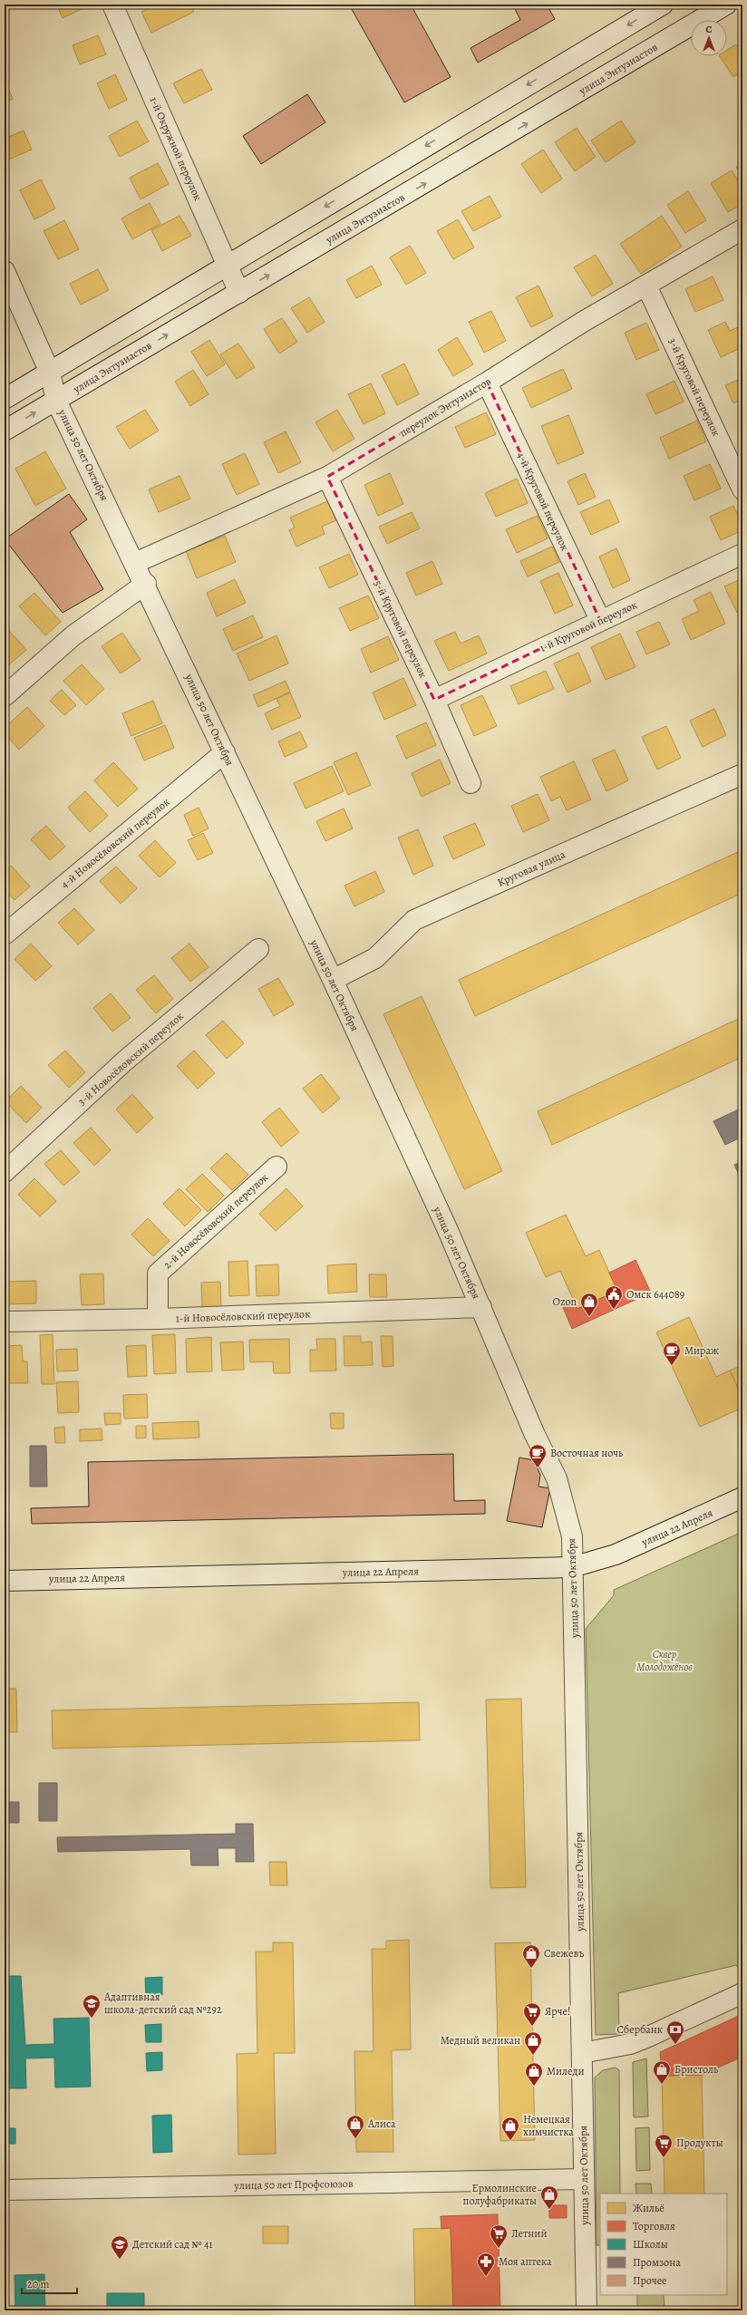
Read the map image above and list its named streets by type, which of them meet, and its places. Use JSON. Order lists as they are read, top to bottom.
{
  "streets": {
    "street": [
      "улица Энтузиастов",
      "1-й Окружной переулок",
      "3-й Круговой переулок",
      "переулок Энтузиастов",
      "улица 50 лет Октября",
      "4-й Круговой переулок",
      "1-й Круговой переулок",
      "5-й Круговой переулок",
      "4-й Новосёловский переулок",
      "Круговая улица",
      "3-й Новосёловский переулок",
      "2-й Новосёловский переулок",
      "1-й Новосёловский переулок",
      "улица 22 Апреля",
      "улица 50 лет Профсоюзов"
    ]
  },
  "crossings": [
    ["улица Энтузиастов", "1-й Окружной переулок"],
    ["улица Энтузиастов", "улица 50 лет Октября"],
    ["3-й Круговой переулок", "переулок Энтузиастов"],
    ["переулок Энтузиастов", "улица 50 лет Октября"],
    ["переулок Энтузиастов", "4-й Круговой переулок"],
    ["переулок Энтузиастов", "5-й Круговой переулок"],
    ["улица 50 лет Октября", "4-й Новосёловский переулок"],
    ["улица 50 лет Октября", "Круговая улица"],
    ["улица 50 лет Октября", "1-й Новосёловский переулок"],
    ["улица 50 лет Октября", "улица 22 Апреля"],
    ["улица 50 лет Октября", "улица 50 лет Профсоюзов"],
    ["4-й Круговой переулок", "1-й Круговой переулок"],
    ["1-й Круговой переулок", "5-й Круговой переулок"],
    ["2-й Новосёловский переулок", "1-й Новосёловский переулок"]
  ],
  "parks": ["Сквер Молодожёнов"],
  "places": {
    "public building": ["Омск 644089"],
    "shop": [
      "Ozon",
      "Свежевъ",
      "Медный великан",
      "Бристоль",
      "Миледи",
      "Алиса",
      "Немецкая химчистка",
      "Ермолинские полуфабрикаты"
    ],
    "cafe": ["Мираж", "Восточная ночь"],
    "school or university": ["Адаптивная школа-детский сад №292", "Детский сад № 41"],
    "supermarket": ["Ярче!", "Продукты", "Летний"],
    "bank": ["Сбербанк"],
    "pharmacy": ["Моя аптека"]
  },
  "legend": [
    "Жильё",
    "Торговля",
    "Школы",
    "Промзона",
    "Прочее"
  ],
  "scale_bar": "20 m",
  "north": "top"
}
